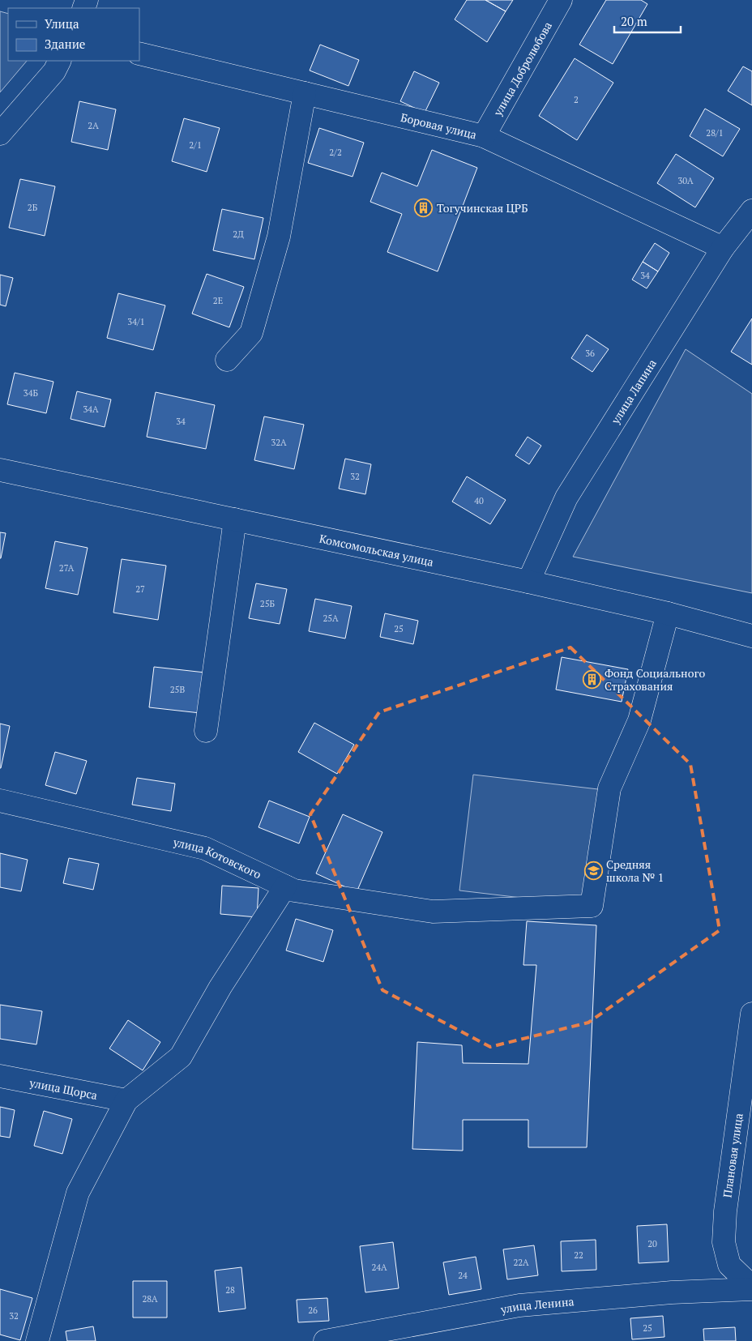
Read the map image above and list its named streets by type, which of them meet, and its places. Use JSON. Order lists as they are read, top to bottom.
{
  "streets": {
    "street": [
      "улица Добролюбова",
      "Боровая улица",
      "улица Лапина",
      "Комсомольская улица",
      "улица Котовского",
      "улица Щорса",
      "Плановая улица",
      "улица Ленина"
    ]
  },
  "crossings": [
    ["улица Добролюбова", "Боровая улица"],
    ["Боровая улица", "улица Лапина"],
    ["улица Лапина", "Комсомольская улица"],
    ["Комсомольская улица", "улица Котовского"],
    ["Плановая улица", "улица Ленина"]
  ],
  "places": {
    "building": ["Тогучинская ЦРБ", "Фонд Социального Страхования"],
    "school or university": ["Средняя школа № 1"]
  },
  "house_numbers": [
    "2",
    "2А",
    "28/1",
    "2/1",
    "2/2",
    "30А",
    "2Б",
    "2Д",
    "34",
    "2Е",
    "34/1",
    "36",
    "34Б",
    "34А",
    "34",
    "32А",
    "32",
    "40",
    "27А",
    "27",
    "25Б",
    "25А",
    "25",
    "25В",
    "20",
    "22",
    "22А",
    "24А",
    "24",
    "28",
    "28А",
    "26",
    "32",
    "25"
  ],
  "legend": ["Улица", "Здание"],
  "scale_bar": "20 m"
}
